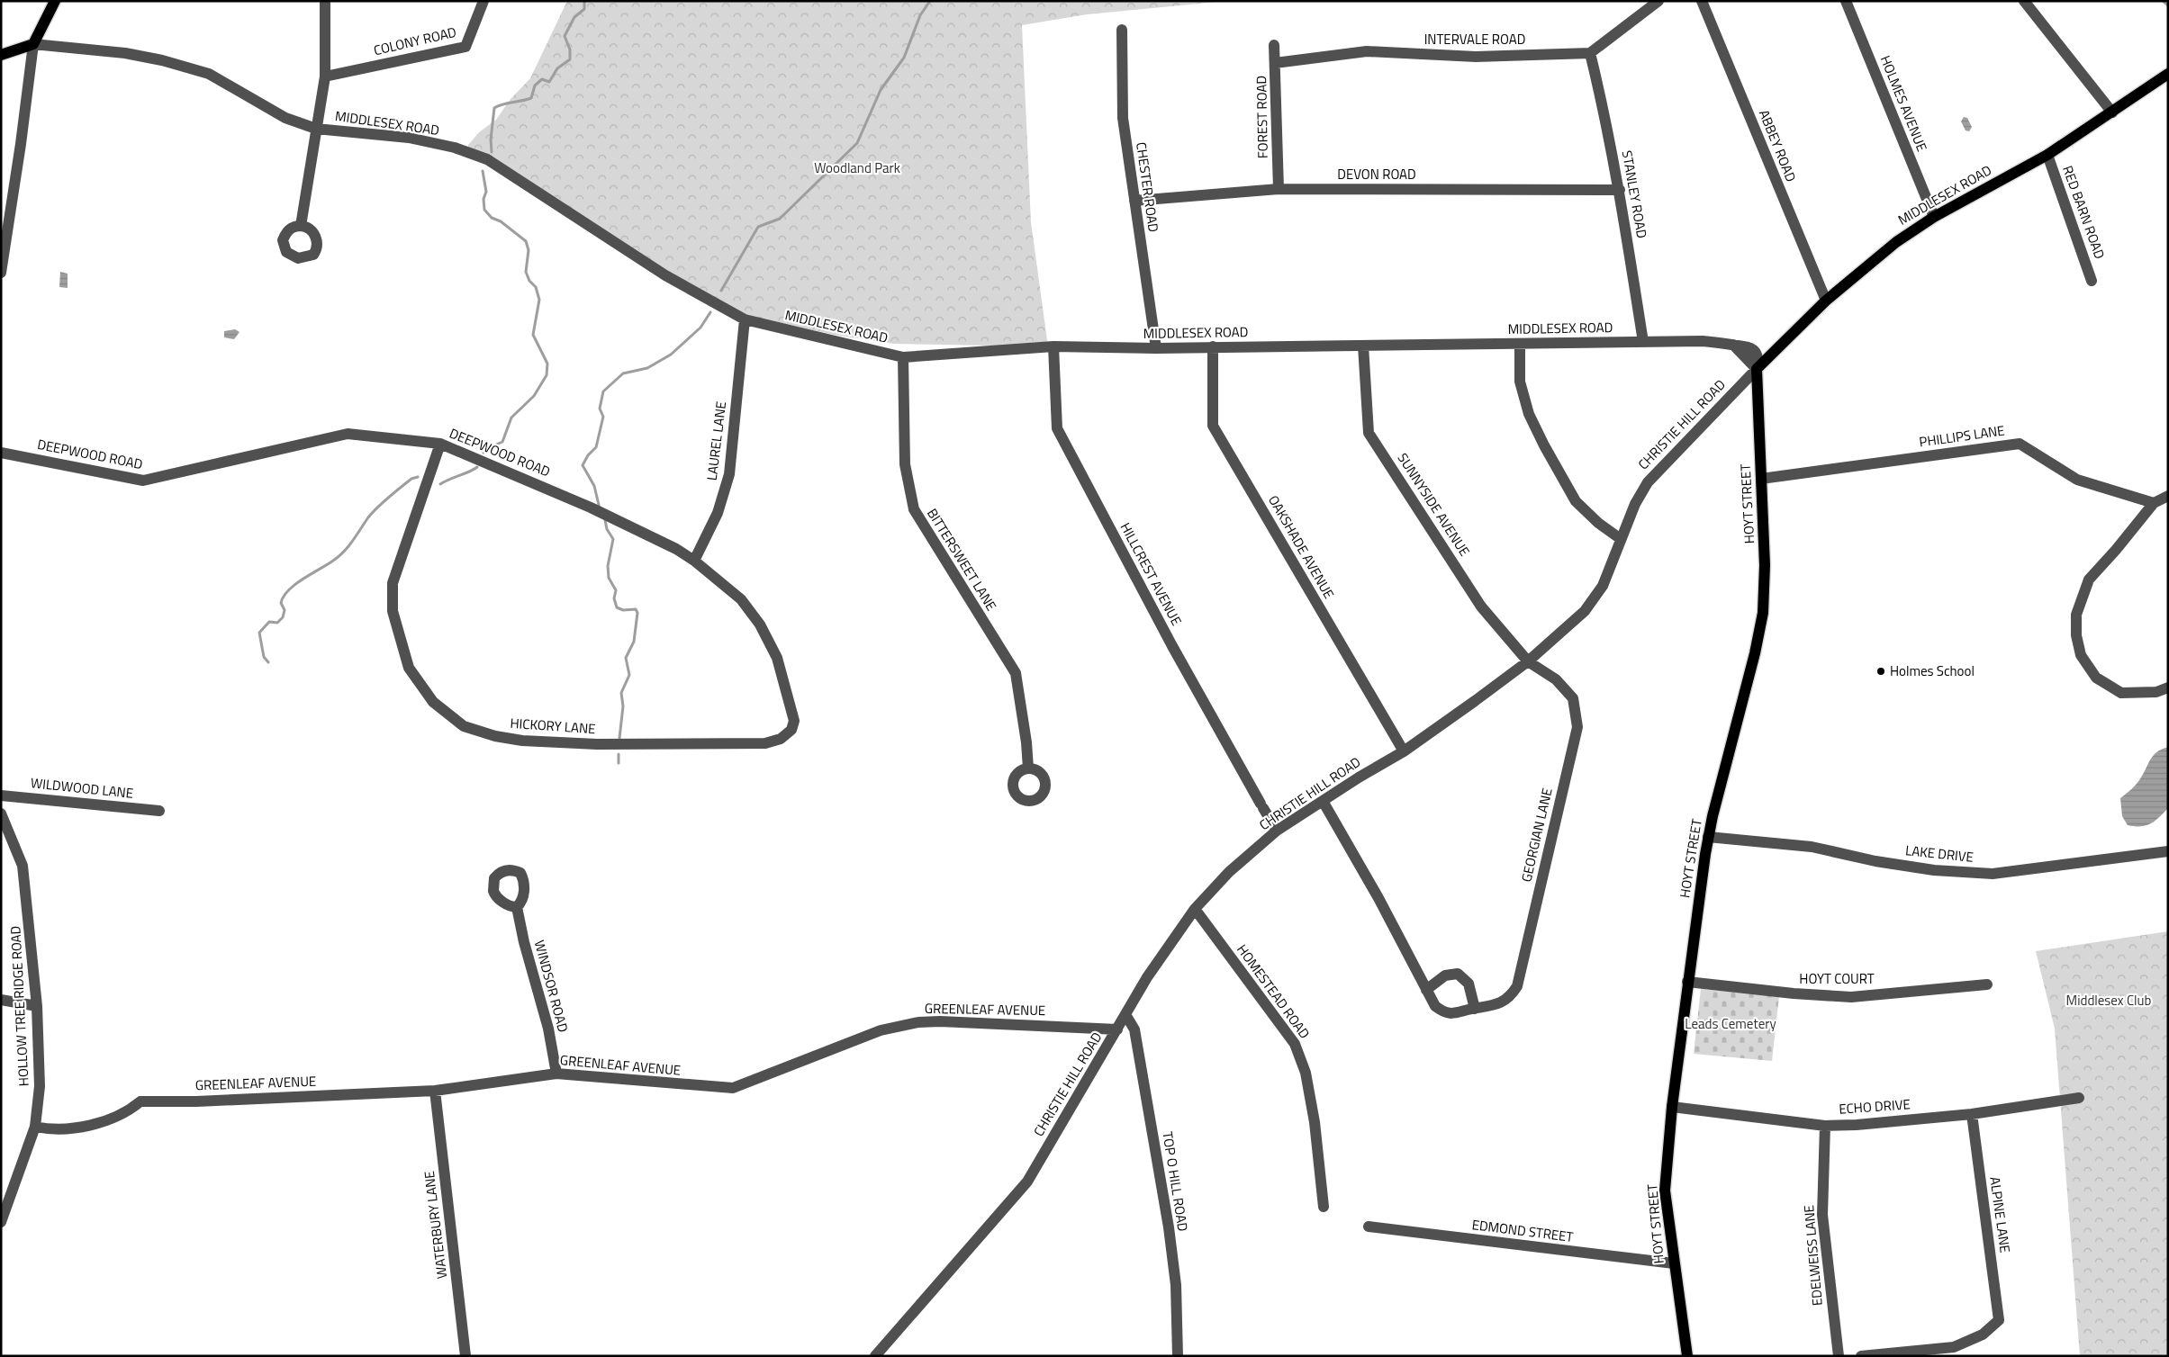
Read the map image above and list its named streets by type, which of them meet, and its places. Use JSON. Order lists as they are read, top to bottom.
{
  "streets": {
    "main road": ["MIDDLESEX ROAD", "HOYT STREET"],
    "street": [
      "INTERVALE ROAD",
      "COLONY ROAD",
      "HOLMES AVENUE",
      "FOREST ROAD",
      "ABBEY ROAD",
      "DEVON ROAD",
      "CHESTER ROAD",
      "STANLEY ROAD",
      "RED BARN ROAD",
      "CHRISTIE HILL ROAD",
      "PHILLIPS LANE",
      "LAUREL LANE",
      "DEEPWOOD ROAD",
      "SUNNYSIDE AVENUE",
      "OAKSHADE AVENUE",
      "BITTERSWEET LANE",
      "HILLCREST AVENUE",
      "HICKORY LANE",
      "WILDWOOD LANE",
      "GEORGIAN LANE",
      "LAKE DRIVE",
      "HOYT COURT",
      "WINDSOR ROAD",
      "HOMESTEAD ROAD",
      "HOLLOW TREE RIDGE ROAD",
      "GREENLEAF AVENUE",
      "ECHO DRIVE",
      "TOP O HILL ROAD",
      "ALPINE LANE",
      "WATERBURY LANE",
      "EDMOND STREET",
      "EDELWEISS LANE"
    ]
  },
  "crossings": [
    ["INTERVALE ROAD", "FOREST ROAD"],
    ["INTERVALE ROAD", "STANLEY ROAD"],
    ["HOLMES AVENUE", "MIDDLESEX ROAD"],
    ["FOREST ROAD", "DEVON ROAD"],
    ["MIDDLESEX ROAD", "ABBEY ROAD"],
    ["MIDDLESEX ROAD", "CHESTER ROAD"],
    ["MIDDLESEX ROAD", "STANLEY ROAD"],
    ["MIDDLESEX ROAD", "RED BARN ROAD"],
    ["MIDDLESEX ROAD", "CHRISTIE HILL ROAD"],
    ["MIDDLESEX ROAD", "LAUREL LANE"],
    ["MIDDLESEX ROAD", "HOYT STREET"],
    ["MIDDLESEX ROAD", "SUNNYSIDE AVENUE"],
    ["MIDDLESEX ROAD", "OAKSHADE AVENUE"],
    ["MIDDLESEX ROAD", "BITTERSWEET LANE"],
    ["MIDDLESEX ROAD", "HILLCREST AVENUE"],
    ["DEVON ROAD", "CHESTER ROAD"],
    ["DEVON ROAD", "STANLEY ROAD"],
    ["CHRISTIE HILL ROAD", "HOYT STREET"],
    ["CHRISTIE HILL ROAD", "SUNNYSIDE AVENUE"],
    ["CHRISTIE HILL ROAD", "OAKSHADE AVENUE"],
    ["CHRISTIE HILL ROAD", "HILLCREST AVENUE"],
    ["CHRISTIE HILL ROAD", "GEORGIAN LANE"],
    ["CHRISTIE HILL ROAD", "HOMESTEAD ROAD"],
    ["CHRISTIE HILL ROAD", "GREENLEAF AVENUE"],
    ["CHRISTIE HILL ROAD", "TOP O HILL ROAD"],
    ["PHILLIPS LANE", "HOYT STREET"],
    ["LAUREL LANE", "DEEPWOOD ROAD"],
    ["DEEPWOOD ROAD", "HICKORY LANE"],
    ["HOYT STREET", "LAKE DRIVE"],
    ["HOYT STREET", "HOYT COURT"],
    ["HOYT STREET", "ECHO DRIVE"],
    ["HOYT STREET", "EDMOND STREET"],
    ["SUNNYSIDE AVENUE", "GEORGIAN LANE"],
    ["WINDSOR ROAD", "GREENLEAF AVENUE"],
    ["HOLLOW TREE RIDGE ROAD", "GREENLEAF AVENUE"],
    ["GREENLEAF AVENUE", "WATERBURY LANE"],
    ["ECHO DRIVE", "ALPINE LANE"],
    ["ECHO DRIVE", "EDELWEISS LANE"]
  ],
  "parks": ["Woodland Park", "Middlesex Club", "Leads Cemetery"],
  "places": ["Holmes School"]
}
